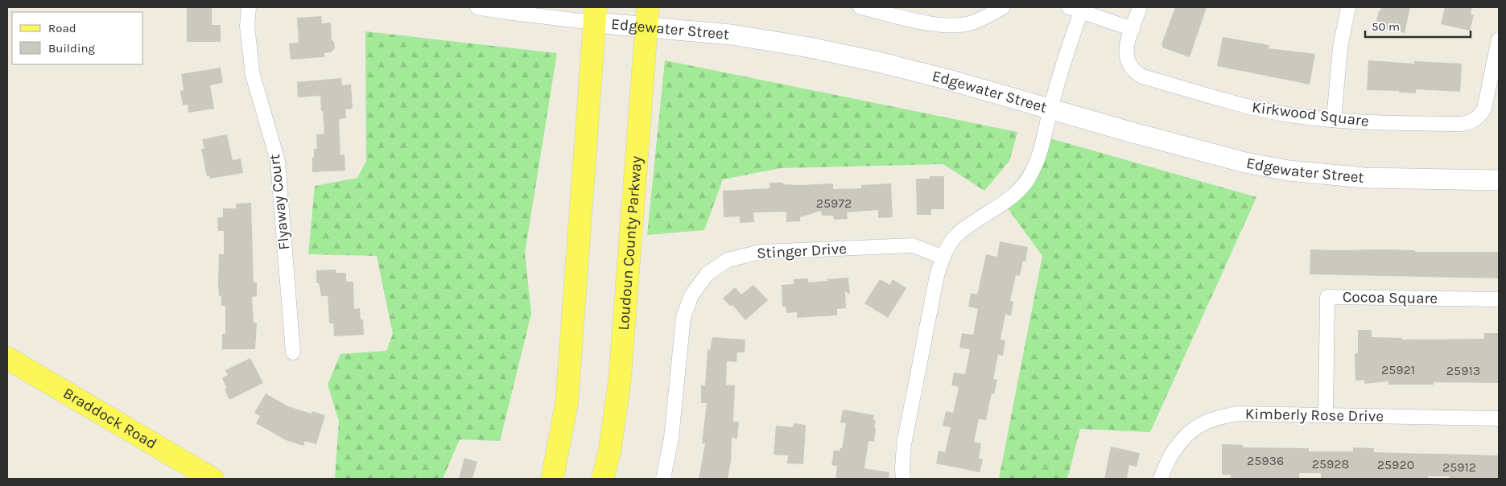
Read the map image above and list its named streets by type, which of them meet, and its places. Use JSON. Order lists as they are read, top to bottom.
{
  "streets": {
    "main road": ["Loudoun County Parkway", "Braddock Road"],
    "street": [
      "Edgewater Street",
      "Kirkwood Square",
      "Flyaway Court",
      "Stinger Drive",
      "Cocoa Square",
      "Kimberly Rose Drive"
    ]
  },
  "crossings": [
    ["Edgewater Street", "Loudoun County Parkway"],
    ["Cocoa Square", "Kimberly Rose Drive"]
  ],
  "house_numbers": [
    "25972",
    "25921",
    "25913",
    "25936",
    "25928",
    "25920",
    "25912"
  ],
  "legend": ["Road", "Building"],
  "scale_bar": "50 m"
}
